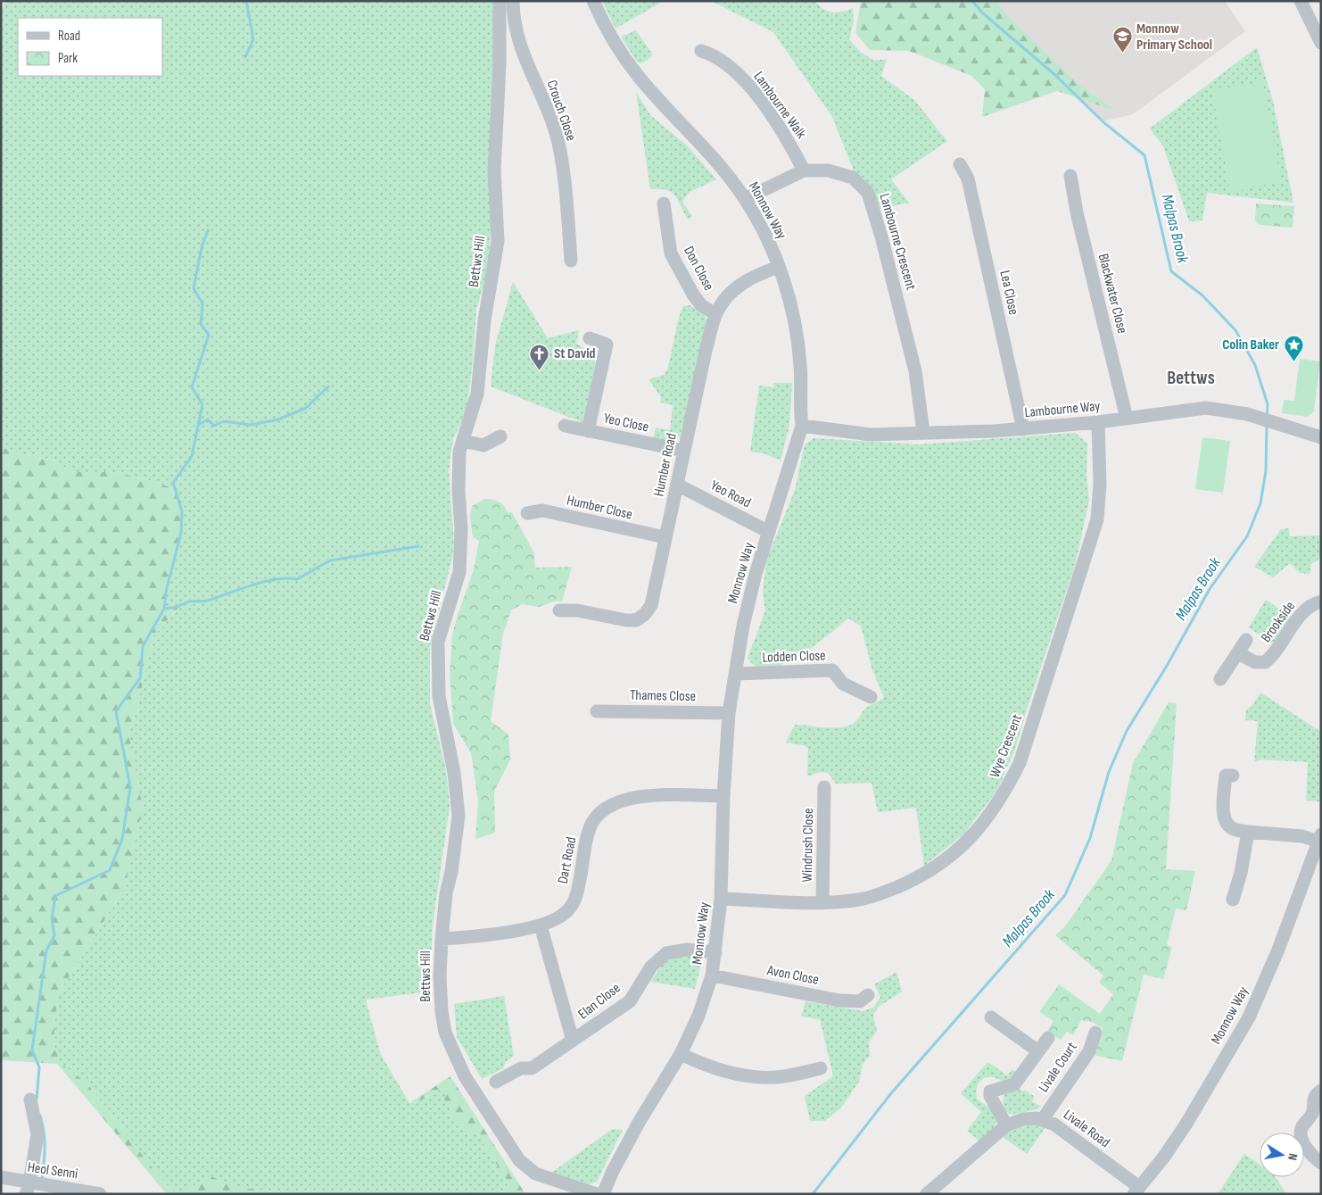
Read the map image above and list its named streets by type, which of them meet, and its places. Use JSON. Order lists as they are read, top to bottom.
{
  "streets": {
    "street": [
      "Lambourne Walk",
      "Crouch Close",
      "Monnow Way",
      "Lambourne Crescent",
      "Bettws Hill",
      "Don Close",
      "Lea Close",
      "Blackwater Close",
      "Lambourne Way",
      "Yeo Close",
      "Humber Road",
      "Yeo Road",
      "Humber Close",
      "Brookside",
      "Lodden Close",
      "Thames Close",
      "Wye Crescent",
      "Windrush Close",
      "Dart Road",
      "Avon Close",
      "Elan Close",
      "Livale Court",
      "Livale Road",
      "Heol Senni"
    ]
  },
  "crossings": [
    ["Lambourne Walk", "Lambourne Crescent"],
    ["Monnow Way", "Lambourne Crescent"],
    ["Monnow Way", "Lambourne Way"],
    ["Monnow Way", "Humber Road"],
    ["Monnow Way", "Yeo Road"],
    ["Monnow Way", "Lodden Close"],
    ["Monnow Way", "Thames Close"],
    ["Monnow Way", "Wye Crescent"],
    ["Monnow Way", "Dart Road"],
    ["Monnow Way", "Avon Close"],
    ["Monnow Way", "Elan Close"],
    ["Monnow Way", "Livale Road"],
    ["Lambourne Crescent", "Lambourne Way"],
    ["Bettws Hill", "Dart Road"],
    ["Don Close", "Humber Road"],
    ["Lea Close", "Lambourne Way"],
    ["Blackwater Close", "Lambourne Way"],
    ["Lambourne Way", "Wye Crescent"],
    ["Yeo Close", "Humber Road"],
    ["Humber Road", "Yeo Road"],
    ["Humber Road", "Humber Close"],
    ["Wye Crescent", "Windrush Close"],
    ["Livale Court", "Livale Road"]
  ],
  "districts": ["Bettws"],
  "water": ["Malpas Brook"],
  "places": {
    "school or university": ["Monnow Primary School"],
    "place": ["Colin Baker"],
    "church": ["St David"]
  },
  "legend": ["Road", "Park"],
  "north": "right"
}
